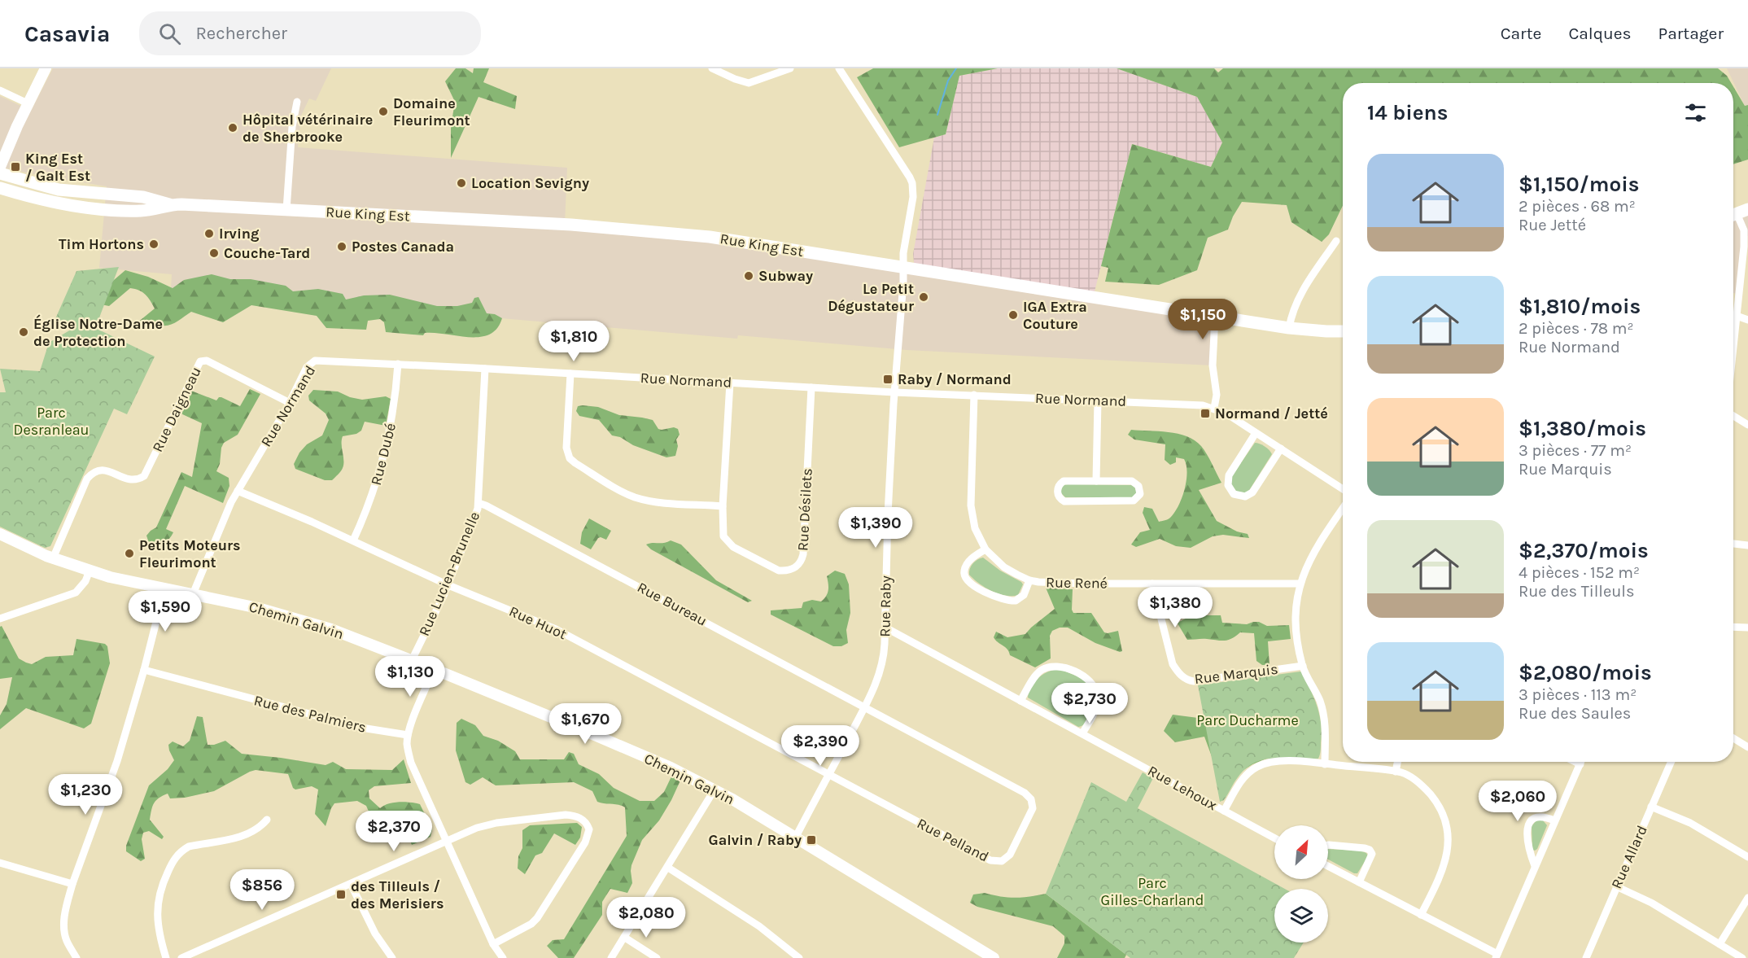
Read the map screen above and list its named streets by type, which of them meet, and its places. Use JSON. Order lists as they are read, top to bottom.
{
  "streets": {
    "main road": ["Rue King Est"],
    "street": [
      "Rue Normand",
      "Rue Daigneau",
      "Rue Dubé",
      "Rue Désilets",
      "Rue Lucien-Brunelle",
      "Rue René",
      "Rue Bureau",
      "Rue Raby",
      "Chemin Galvin",
      "Rue Huot",
      "Rue Marquis",
      "Rue des Palmiers",
      "Rue Lehoux",
      "Rue Pelland",
      "Rue Allard"
    ]
  },
  "crossings": [
    ["Rue King Est", "Rue Raby"],
    ["Rue Normand", "Rue Daigneau"],
    ["Rue Normand", "Rue Dubé"],
    ["Rue Normand", "Rue Désilets"],
    ["Rue Normand", "Rue Lucien-Brunelle"],
    ["Rue Normand", "Rue René"],
    ["Rue Normand", "Rue Raby"],
    ["Rue Normand", "Chemin Galvin"],
    ["Rue Normand", "Rue Huot"],
    ["Rue Daigneau", "Chemin Galvin"],
    ["Rue Dubé", "Rue Huot"],
    ["Rue Lucien-Brunelle", "Rue Bureau"],
    ["Rue Lucien-Brunelle", "Chemin Galvin"],
    ["Rue Lucien-Brunelle", "Rue Huot"],
    ["Rue René", "Rue Marquis"],
    ["Rue Bureau", "Rue Raby"],
    ["Rue Bureau", "Rue Pelland"],
    ["Rue Raby", "Chemin Galvin"],
    ["Rue Raby", "Rue Huot"],
    ["Rue Raby", "Rue Lehoux"],
    ["Rue Raby", "Rue Pelland"],
    ["Rue Huot", "Rue Pelland"]
  ],
  "parks": ["Parc Desranleau", "Parc Ducharme", "Parc Gilles-Charland"],
  "places": {
    "other": [
      "Domaine Fleurimont",
      "Hôpital vétérinaire de Sherbrooke",
      "Location Sevigny",
      "Irving",
      "Tim Hortons",
      "Postes Canada",
      "Couche-Tard",
      "Subway",
      "Le Petit Dégustateur",
      "IGA Extra Couture",
      "Église Notre-Dame de Protection",
      "Petits Moteurs Fleurimont"
    ],
    "transit": [
      "King Est / Galt Est",
      "Raby / Normand",
      "Normand / Jetté",
      "Galvin / Raby",
      "des Tilleuls / des Merisiers"
    ]
  },
  "north": "top right",
  "page": {
    "header": "Casavia",
    "search": "Rechercher",
    "nav": ["Carte", "Calques", "Partager"],
    "heading": "14 biens",
    "list": [
      {
        "name": "$1,150/mois",
        "note": "2 pièces · 68 m² · Rue Jetté"
      },
      {
        "name": "$1,810/mois",
        "note": "2 pièces · 78 m² · Rue Normand"
      },
      {
        "name": "$1,380/mois",
        "note": "3 pièces · 77 m² · Rue Marquis"
      },
      {
        "name": "$2,370/mois",
        "note": "4 pièces · 152 m² · Rue des Tilleuls"
      },
      {
        "name": "$2,080/mois",
        "note": "3 pièces · 113 m² · Rue des Saules"
      }
    ],
    "price": [
      "$1,150",
      "$1,810",
      "$1,390",
      "$1,380",
      "$1,590",
      "$1,130",
      "$2,730",
      "$1,670",
      "$2,390",
      "$1,230",
      "$2,060",
      "$2,370",
      "$856",
      "$2,080"
    ]
  }
}
